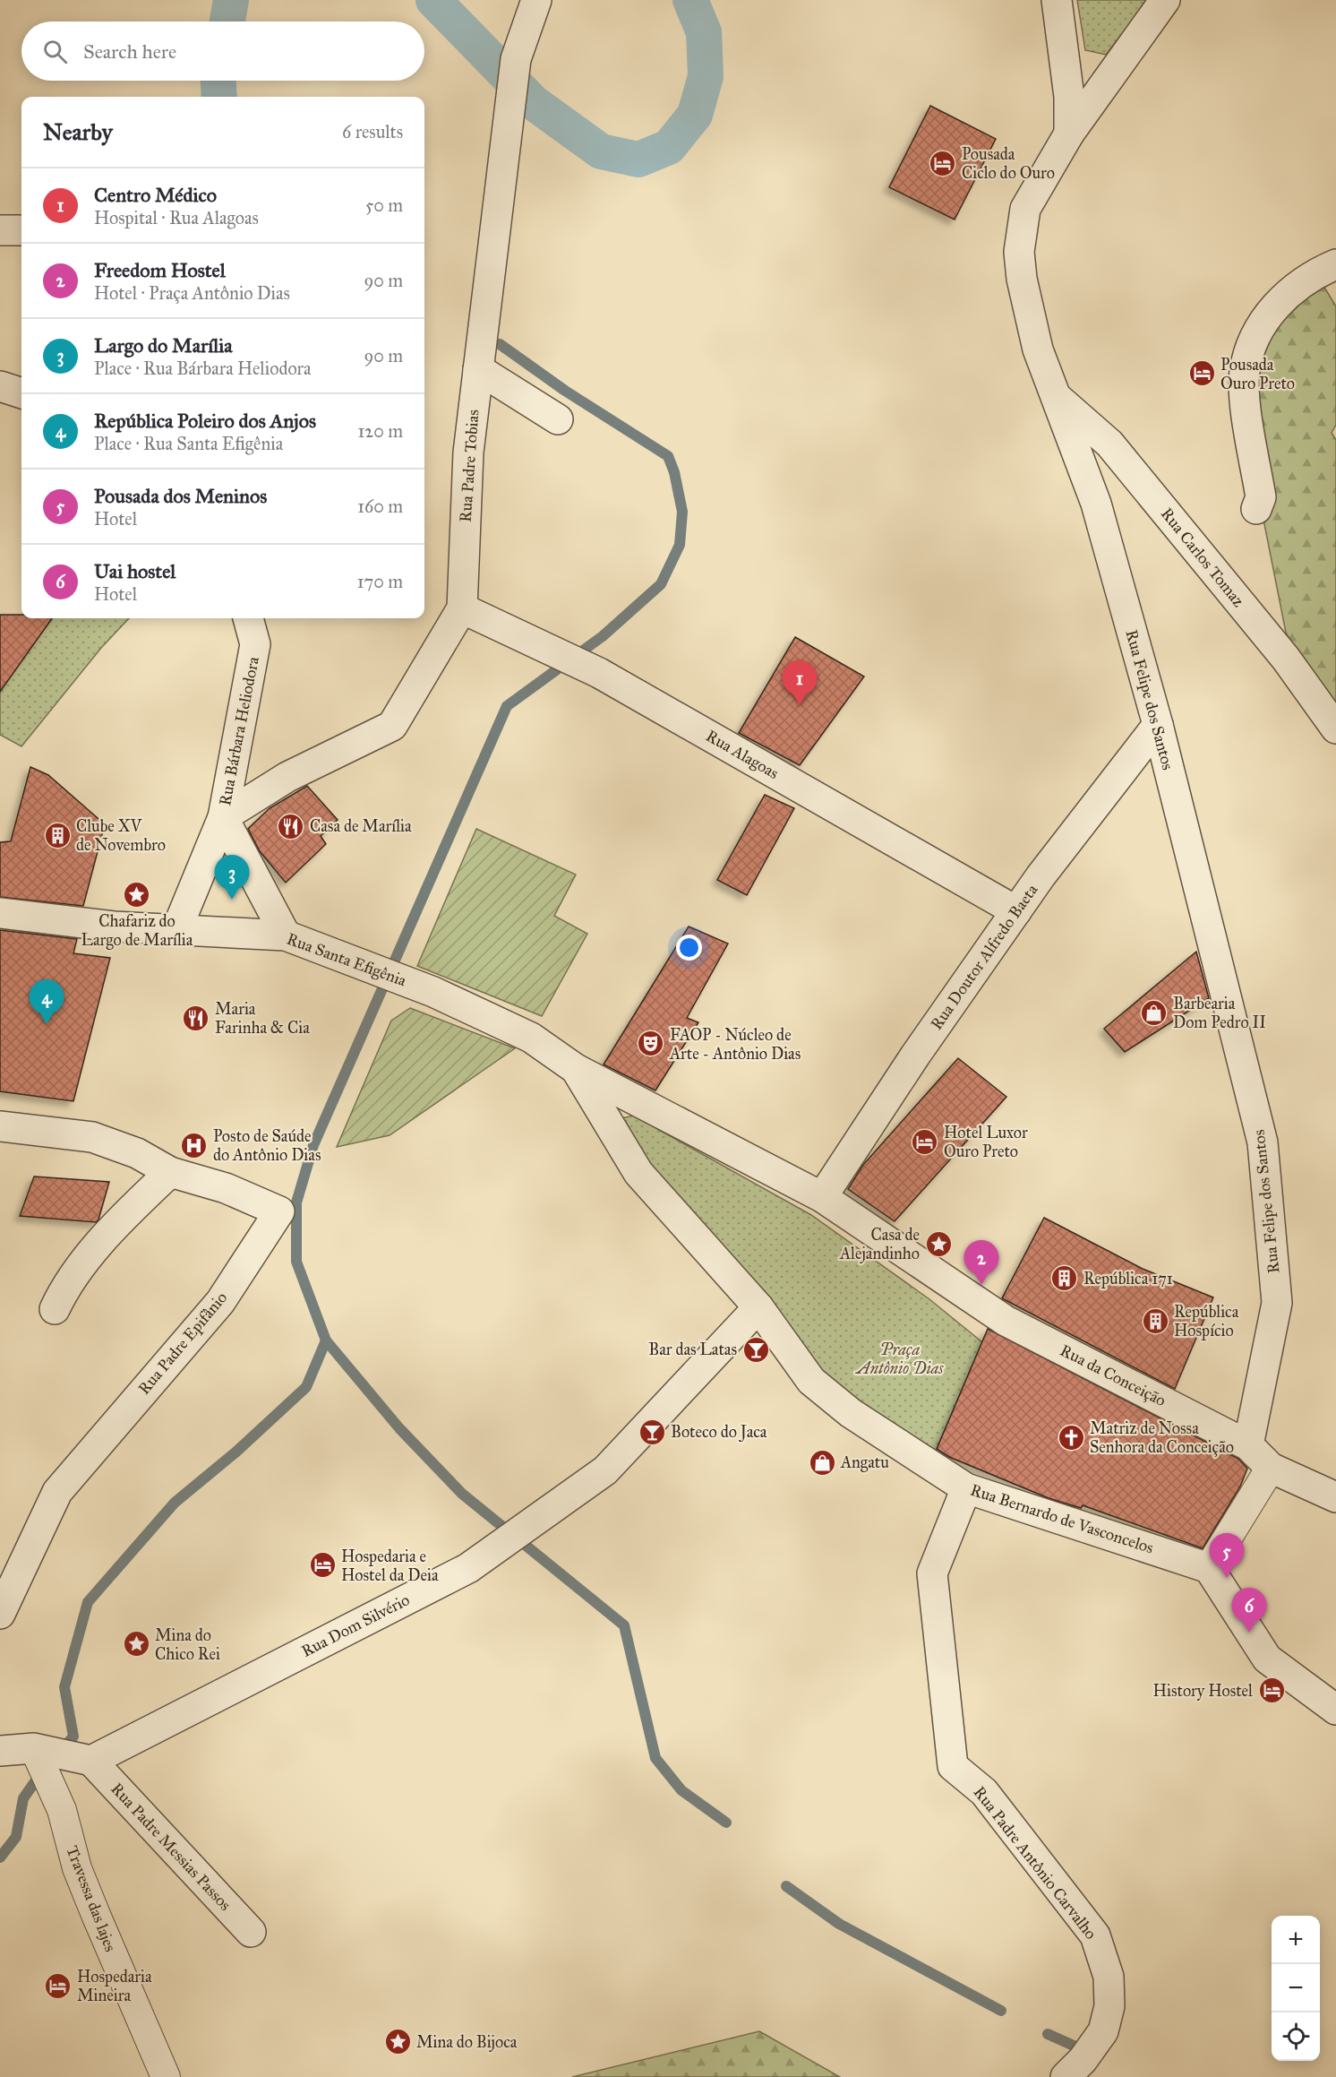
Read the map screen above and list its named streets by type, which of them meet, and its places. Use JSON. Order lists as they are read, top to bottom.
{
  "streets": {
    "street": [
      "Rua Padre Tobias",
      "Rua Carlos Tomaz",
      "Rua Felipe dos Santos",
      "Rua Bárbara Heliodora",
      "Rua Alagoas",
      "Rua Doutor Alfredo Baeta",
      "Rua Santa Efigênia",
      "Rua Padre Epifânio",
      "Rua da Conceição",
      "Rua Bernardo de Vasconcelos",
      "Rua Dom Silvério",
      "Rua Padre Messias Passos",
      "Rua Padre Antônio Carvalho",
      "Travessa das lajes"
    ]
  },
  "crossings": [
    ["Rua Padre Tobias", "Rua Bárbara Heliodora"],
    ["Rua Padre Tobias", "Rua Alagoas"],
    ["Rua Carlos Tomaz", "Rua Felipe dos Santos"],
    ["Rua Felipe dos Santos", "Rua Doutor Alfredo Baeta"],
    ["Rua Felipe dos Santos", "Rua da Conceição"],
    ["Rua Bárbara Heliodora", "Rua Santa Efigênia"],
    ["Rua Alagoas", "Rua Doutor Alfredo Baeta"],
    ["Rua Doutor Alfredo Baeta", "Rua da Conceição"],
    ["Rua Bernardo de Vasconcelos", "Rua Dom Silvério"],
    ["Rua Bernardo de Vasconcelos", "Rua Padre Antônio Carvalho"],
    ["Rua Dom Silvério", "Rua Padre Messias Passos"]
  ],
  "parks": ["Praça Antônio Dias"],
  "places": {
    "hotel": [
      "Pousada Ciclo do Ouro",
      "Pousada Ouro Preto",
      "Hotel Luxor Ouro Preto",
      "Hospedaria e Hostel da Deia",
      "History Hostel",
      "Hospedaria Mineira"
    ],
    "restaurant": ["Casa de Marília", "Maria Farinha & Cia"],
    "building": ["Clube XV de Novembro", "República 171", "República Hospício"],
    "place": [
      "Chafariz do Largo de Marília",
      "Casa de Alejandinho",
      "Mina do Chico Rei",
      "Mina do Bijoca"
    ],
    "shop": ["Barbearia Dom Pedro II", "Angatu"],
    "theatre": ["FAOP - Núcleo de Arte - Antônio Dias"],
    "hospital": ["Posto de Saúde do Antônio Dias"],
    "bar": ["Bar das Latas", "Boteco do Jaca"],
    "church": ["Matriz de Nossa Senhora da Conceição"]
  },
  "page": {
    "search": "Search here",
    "heading": ["Nearby", "6 results"],
    "list": [
      {
        "mark": "1",
        "name": "Centro Médico",
        "note": "Hospital · Rua Alagoas",
        "value": "50 m"
      },
      {
        "mark": "2",
        "name": "Freedom Hostel",
        "note": "Hotel · Praça Antônio Dias",
        "value": "90 m"
      },
      {
        "mark": "3",
        "name": "Largo do Marília",
        "note": "Place · Rua Bárbara Heliodora",
        "value": "90 m"
      },
      {
        "mark": "4",
        "name": "República Poleiro dos Anjos",
        "note": "Place · Rua Santa Efigênia",
        "value": "120 m"
      },
      {
        "mark": "5",
        "name": "Pousada dos Meninos",
        "note": "Hotel",
        "value": "160 m"
      },
      {
        "mark": "6",
        "name": "Uai hostel",
        "note": "Hotel",
        "value": "170 m"
      }
    ],
    "pins": [
      "1",
      "3",
      "4",
      "2",
      "5",
      "6"
    ],
    "map_buttons": ["+", "−"]
  }
}
